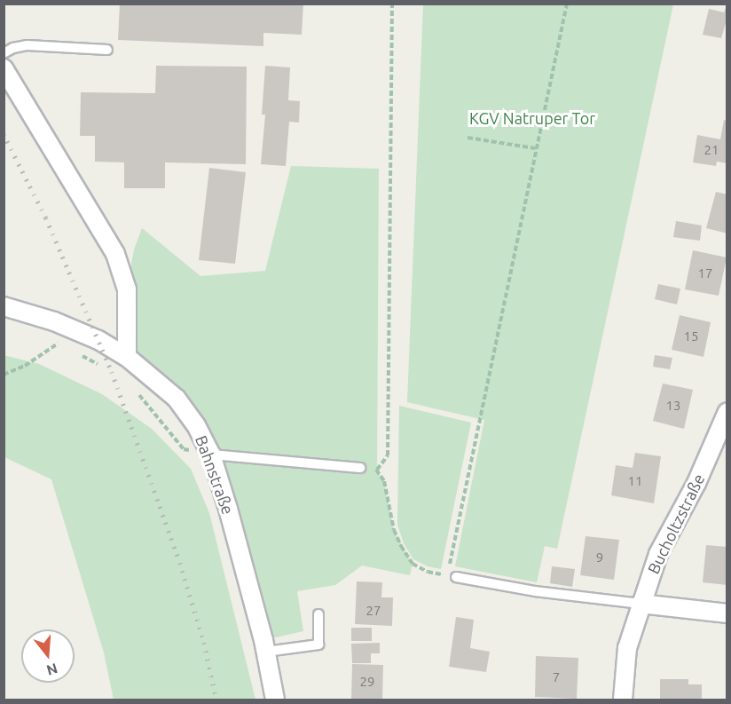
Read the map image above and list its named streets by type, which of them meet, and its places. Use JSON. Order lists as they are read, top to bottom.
{
  "streets": {
    "street": ["Bahnstraße", "Bucholtzstraße"]
  },
  "parks": ["KGV Natruper Tor"],
  "house_numbers": [
    "21",
    "17",
    "15",
    "13",
    "11",
    "9",
    "27",
    "7",
    "29"
  ],
  "north": "bottom"
}
